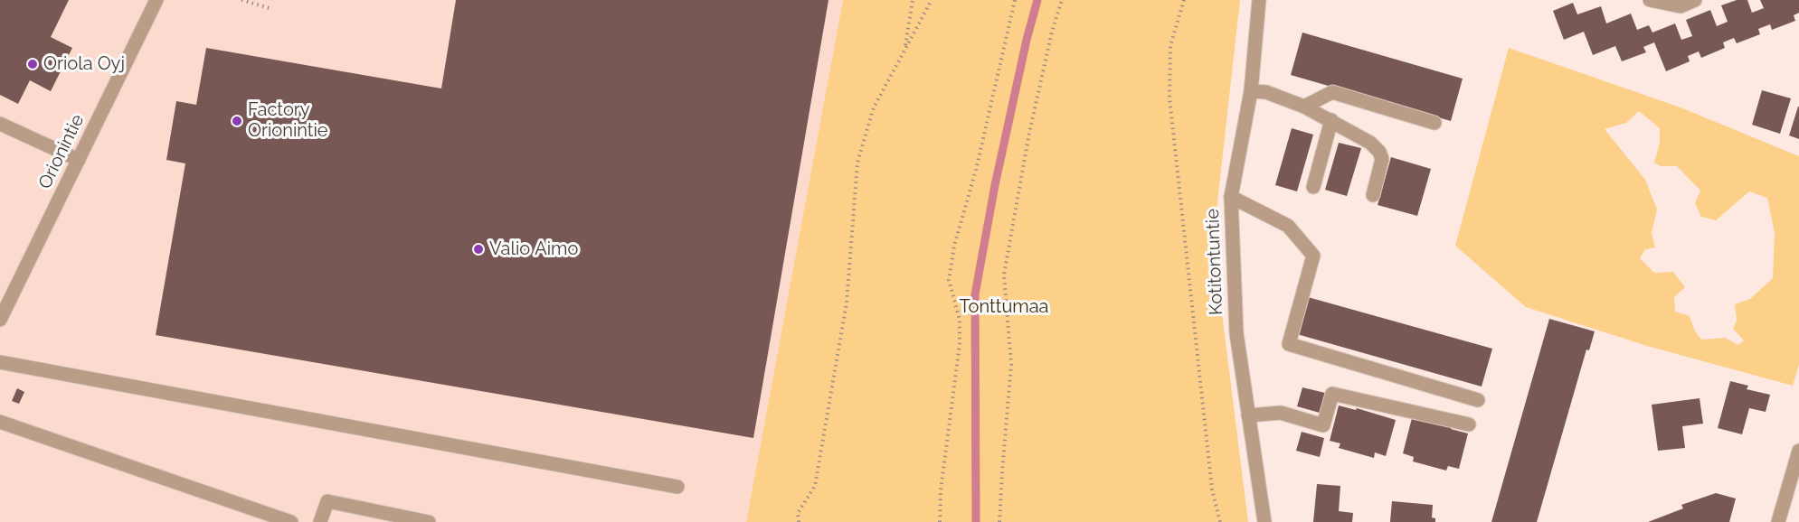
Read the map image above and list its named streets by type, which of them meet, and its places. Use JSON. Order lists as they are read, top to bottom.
{
  "streets": {
    "street": ["Orionintie", "Kotitontuntie"]
  },
  "parks": ["Tonttumaa"],
  "places": ["Oriola Oyj", "Factory Orionintie", "Valio Aimo"]
}
